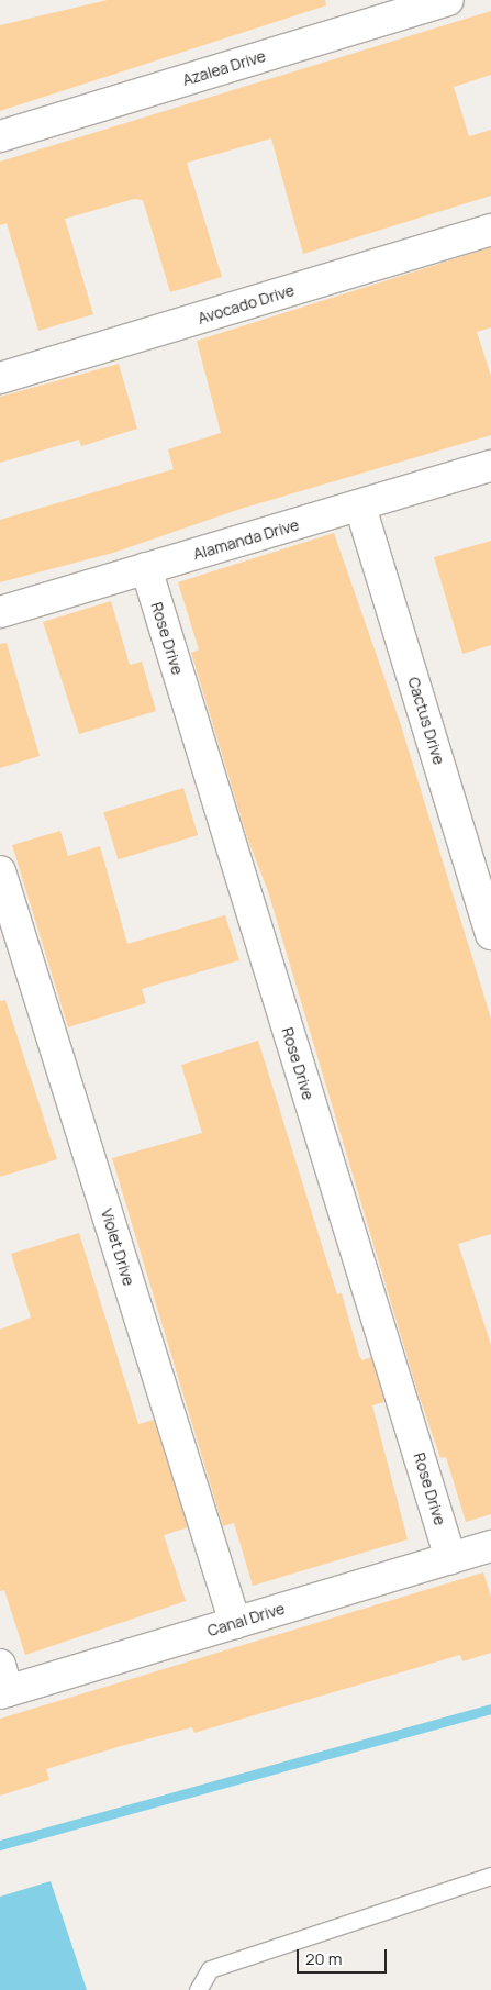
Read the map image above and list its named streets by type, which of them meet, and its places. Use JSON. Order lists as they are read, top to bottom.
{
  "streets": {
    "street": [
      "Azalea Drive",
      "Avocado Drive",
      "Alamanda Drive",
      "Rose Drive",
      "Cactus Drive",
      "Violet Drive",
      "Canal Drive"
    ]
  },
  "crossings": [
    ["Alamanda Drive", "Rose Drive"],
    ["Alamanda Drive", "Cactus Drive"],
    ["Rose Drive", "Canal Drive"],
    ["Violet Drive", "Canal Drive"]
  ],
  "scale_bar": "20 m"
}
